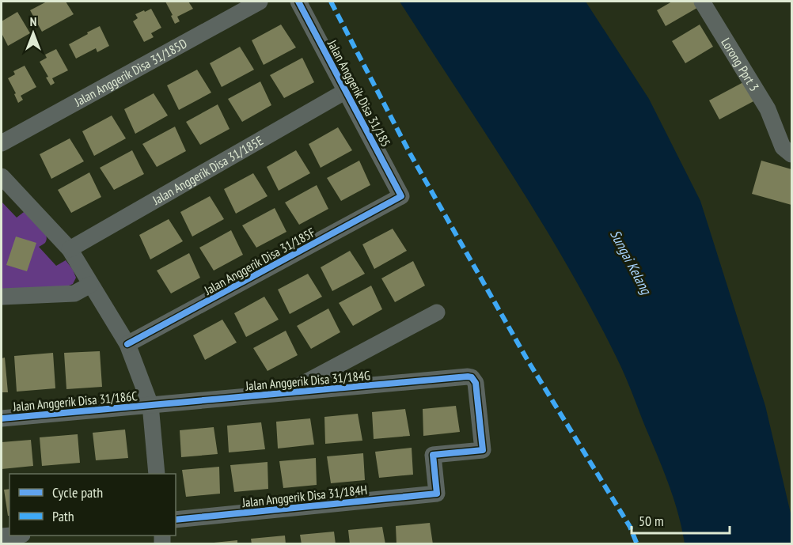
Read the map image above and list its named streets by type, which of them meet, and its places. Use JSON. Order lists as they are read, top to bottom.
{
  "streets": {
    "street": [
      "Lorong Pprt 3",
      "Jalan Anggerik Disa 31/185D",
      "Jalan Anggerik Disa 31/185",
      "Jalan Anggerik Disa 31/185E",
      "Jalan Anggerik Disa 31/185F",
      "Jalan Anggerik Disa 31/184G",
      "Jalan Anggerik Disa 31/186C",
      "Jalan Anggerik Disa 31/184H"
    ]
  },
  "crossings": [
    ["Jalan Anggerik Disa 31/185", "Jalan Anggerik Disa 31/185E"],
    ["Jalan Anggerik Disa 31/185", "Jalan Anggerik Disa 31/185F"],
    ["Jalan Anggerik Disa 31/184G", "Jalan Anggerik Disa 31/186C"],
    ["Jalan Anggerik Disa 31/184G", "Jalan Anggerik Disa 31/184H"]
  ],
  "water": ["Sungai Kelang"],
  "legend": ["Cycle path", "Path"],
  "scale_bar": "50 m",
  "north": "top"
}
